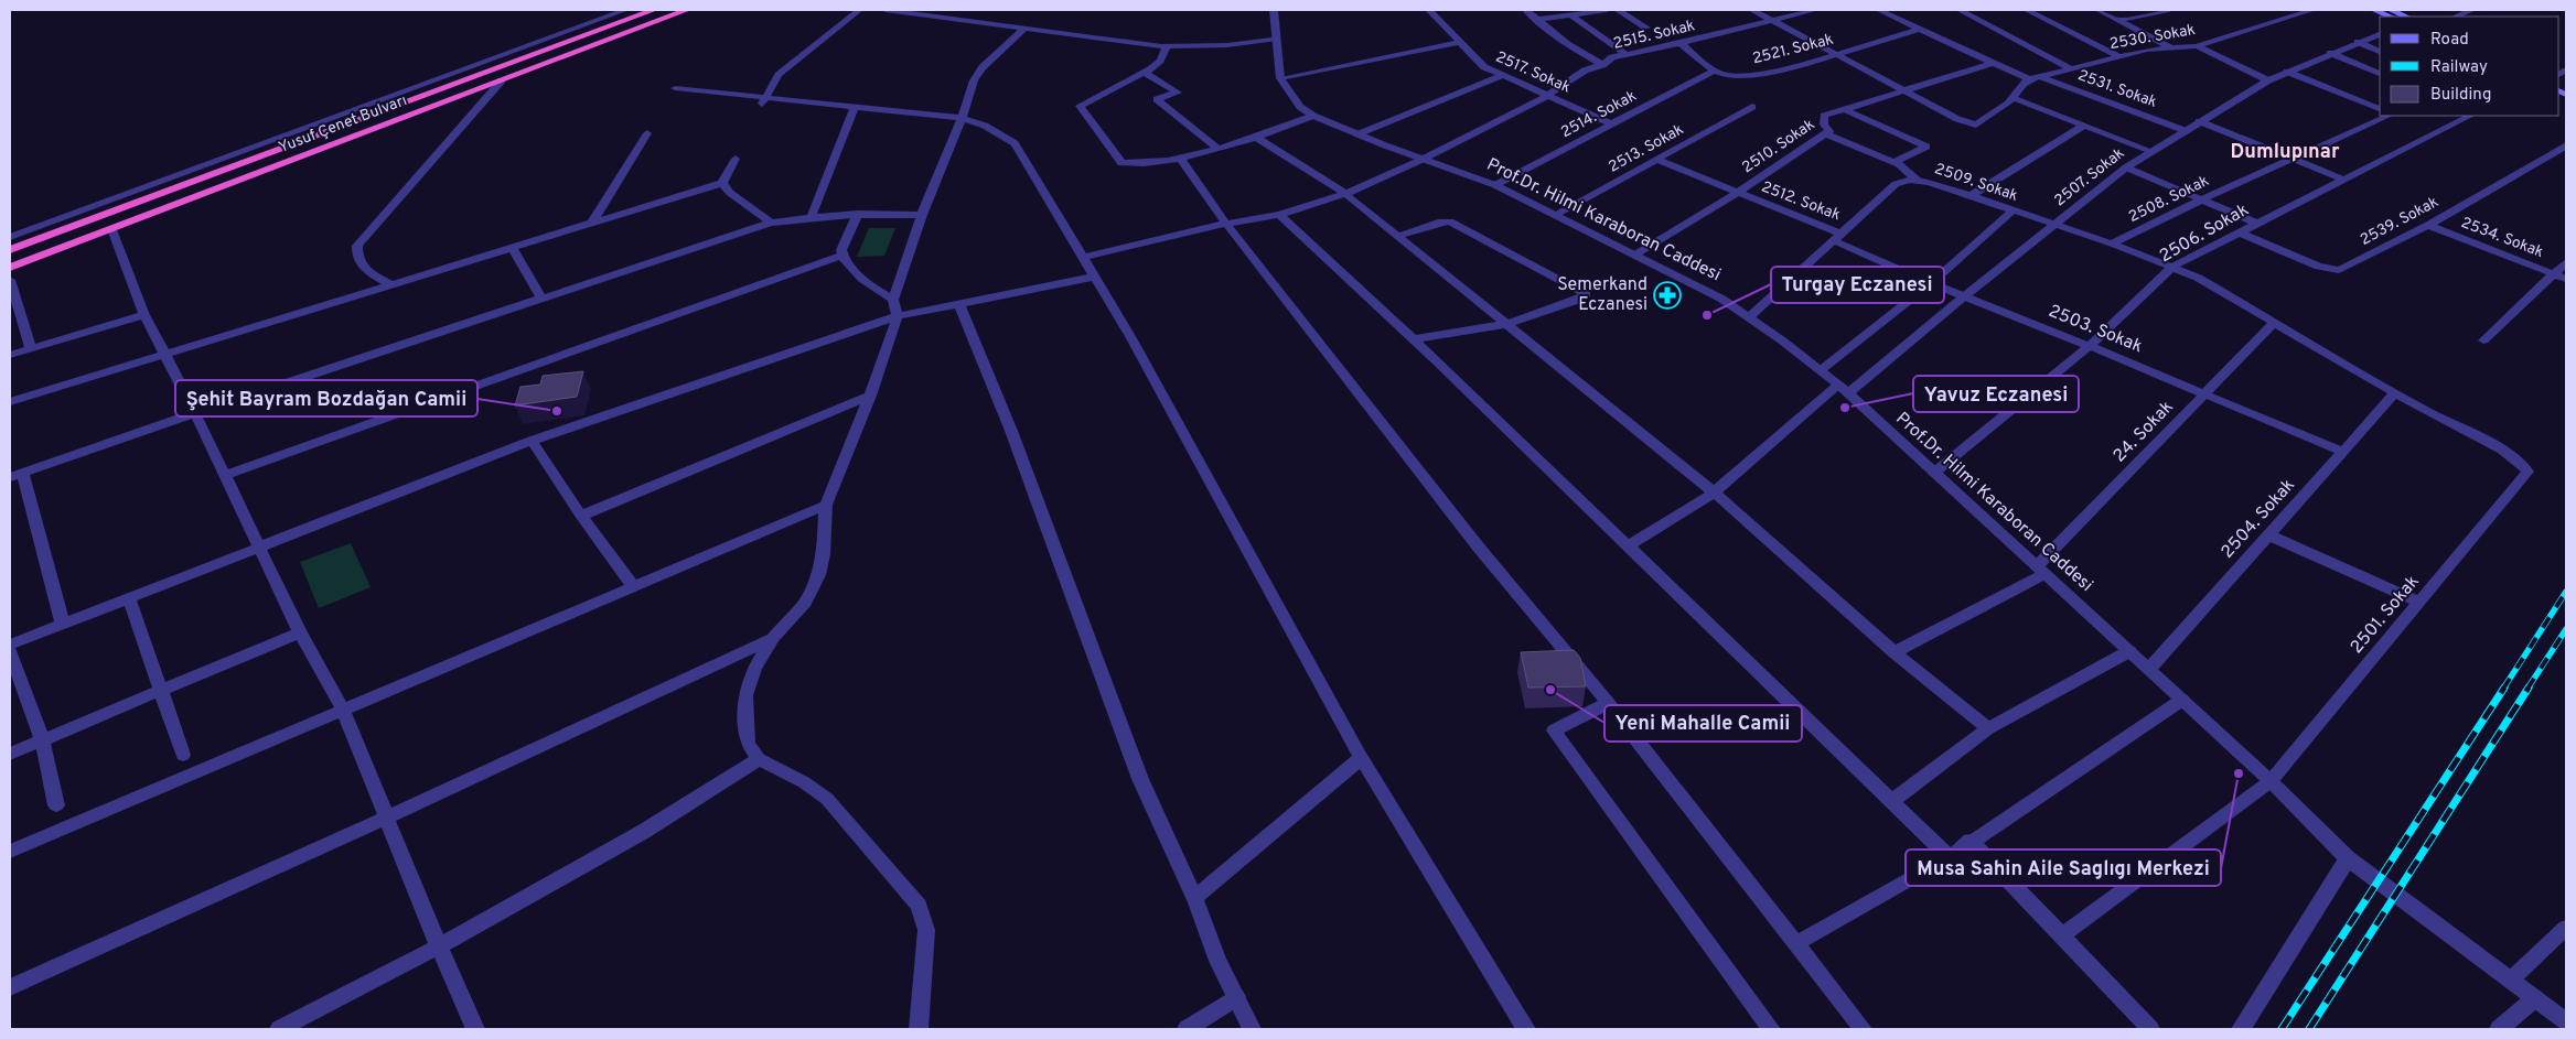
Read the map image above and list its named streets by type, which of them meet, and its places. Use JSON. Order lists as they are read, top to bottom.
{
  "streets": {
    "highway": ["Yusuf Çenet Bulvarı"],
    "street": [
      "2515. Sokak",
      "2530. Sokak",
      "2521. Sokak",
      "2517. Sokak",
      "2531. Sokak",
      "2514. Sokak",
      "2510. Sokak",
      "2513. Sokak",
      "2507. Sokak",
      "2509. Sokak",
      "2508. Sokak",
      "2512. Sokak",
      "Prof.Dr. Hilmi Karaboran Caddesi",
      "2539. Sokak",
      "2506. Sokak",
      "2534. Sokak",
      "2503. Sokak",
      "24. Sokak",
      "2504. Sokak",
      "2501. Sokak"
    ]
  },
  "crossings": [
    ["2515. Sokak", "2521. Sokak"],
    ["2515. Sokak", "2517. Sokak"],
    ["2515. Sokak", "Prof.Dr. Hilmi Karaboran Caddesi"],
    ["2530. Sokak", "2531. Sokak"],
    ["2521. Sokak", "2514. Sokak"],
    ["2517. Sokak", "2514. Sokak"],
    ["2531. Sokak", "2507. Sokak"],
    ["2514. Sokak", "Prof.Dr. Hilmi Karaboran Caddesi"],
    ["2510. Sokak", "2512. Sokak"],
    ["2510. Sokak", "Prof.Dr. Hilmi Karaboran Caddesi"],
    ["2513. Sokak", "2512. Sokak"],
    ["2513. Sokak", "Prof.Dr. Hilmi Karaboran Caddesi"],
    ["2507. Sokak", "2509. Sokak"],
    ["2507. Sokak", "Prof.Dr. Hilmi Karaboran Caddesi"],
    ["2507. Sokak", "2503. Sokak"],
    ["2509. Sokak", "2508. Sokak"],
    ["2509. Sokak", "2512. Sokak"],
    ["2509. Sokak", "Prof.Dr. Hilmi Karaboran Caddesi"],
    ["2509. Sokak", "2506. Sokak"],
    ["2509. Sokak", "2503. Sokak"],
    ["2512. Sokak", "2503. Sokak"],
    ["Prof.Dr. Hilmi Karaboran Caddesi", "2506. Sokak"],
    ["Prof.Dr. Hilmi Karaboran Caddesi", "24. Sokak"],
    ["Prof.Dr. Hilmi Karaboran Caddesi", "2504. Sokak"],
    ["Prof.Dr. Hilmi Karaboran Caddesi", "2501. Sokak"],
    ["2539. Sokak", "2506. Sokak"],
    ["2539. Sokak", "2534. Sokak"],
    ["2506. Sokak", "2503. Sokak"],
    ["2503. Sokak", "24. Sokak"],
    ["2503. Sokak", "2504. Sokak"],
    ["2504. Sokak", "2501. Sokak"]
  ],
  "districts": ["Dumlupınar"],
  "places": {
    "pharmacy": ["Semerkand Eczanesi"],
    "other": [
      "Turgay Eczanesi",
      "Yavuz Eczanesi",
      "Şehit Bayram Bozdağan Camii",
      "Yeni Mahalle Camii",
      "Musa Sahin Aile Saglıgı Merkezi"
    ]
  },
  "legend": ["Road", "Railway", "Building"]
}
